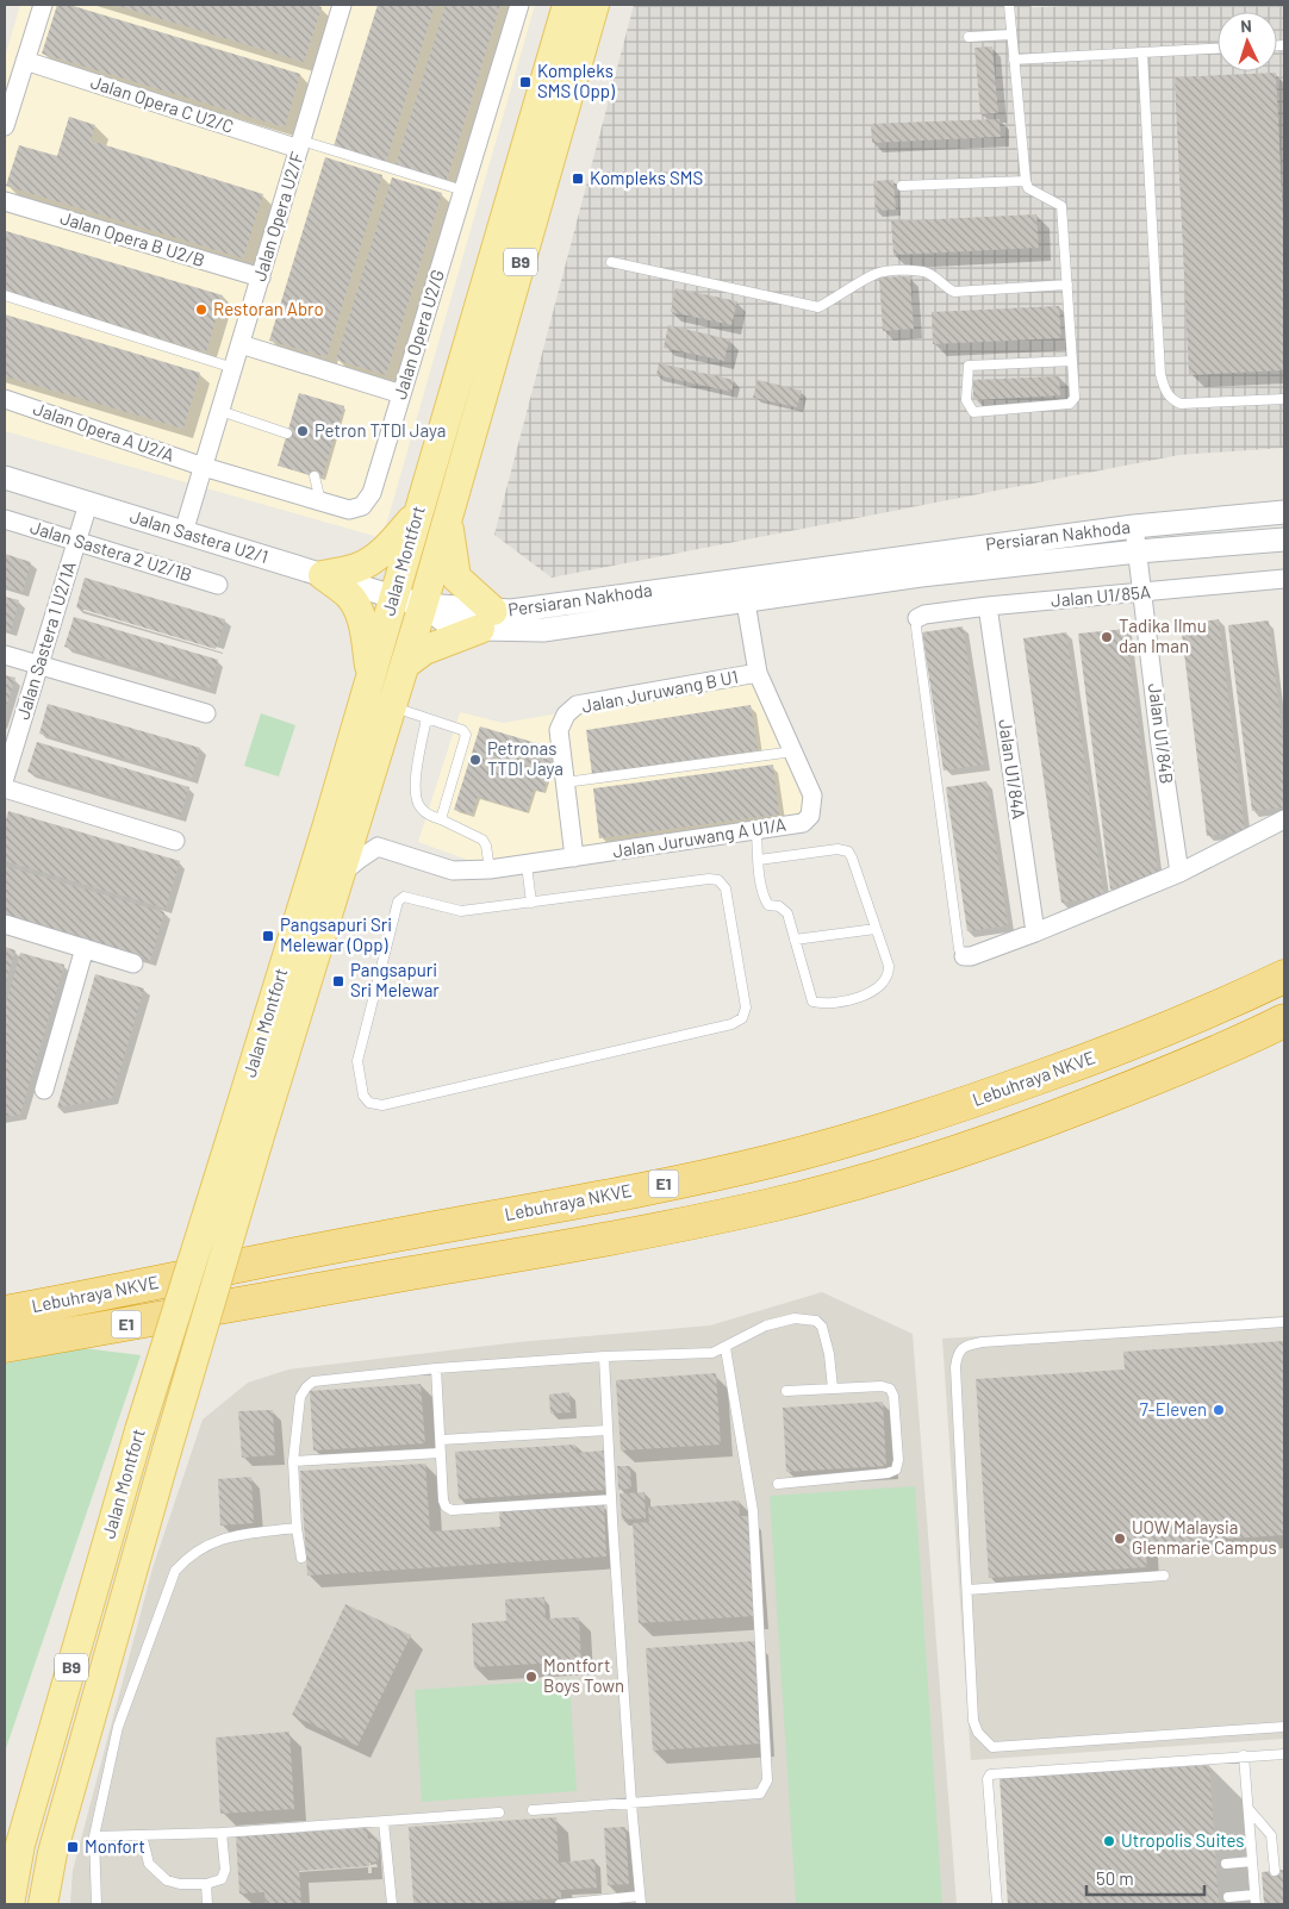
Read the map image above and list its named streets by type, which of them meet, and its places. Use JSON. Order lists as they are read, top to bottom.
{
  "streets": {
    "highway": ["Lebuhraya NKVE", "E1"],
    "main road": ["B9", "Jalan Montfort"],
    "street": [
      "Jalan Opera C U2/C",
      "Jalan Opera U2/F",
      "Jalan Opera B U2/B",
      "Jalan Opera U2/G",
      "Jalan Opera A U2/A",
      "Persiaran Nakhoda",
      "Jalan Sastera U2/1",
      "Jalan Sastera 2 U2/1B",
      "Jalan U1/85A",
      "Jalan Sastera 1 U2/1A",
      "Jalan Juruwang B U1",
      "Jalan U1/84B",
      "Jalan U1/84A",
      "Jalan Juruwang A U1/A"
    ]
  },
  "crossings": [
    ["Jalan Opera C U2/C", "Jalan Opera U2/F"],
    ["Jalan Opera U2/F", "Jalan Opera B U2/B"],
    ["Jalan Opera U2/F", "Jalan Opera U2/G"],
    ["Jalan Opera U2/F", "Jalan Opera A U2/A"],
    ["Jalan Opera U2/F", "Jalan Sastera U2/1"],
    ["Jalan Opera U2/G", "Jalan Opera A U2/A"],
    ["Persiaran Nakhoda", "Jalan Sastera U2/1"],
    ["Persiaran Nakhoda", "Jalan Montfort"],
    ["Persiaran Nakhoda", "Jalan U1/84B"],
    ["Persiaran Nakhoda", "Jalan Juruwang A U1/A"],
    ["Jalan Sastera U2/1", "Jalan Montfort"],
    ["Jalan Sastera U2/1", "Jalan Sastera 1 U2/1A"],
    ["Jalan Sastera 2 U2/1B", "Jalan Sastera 1 U2/1A"],
    ["Jalan U1/85A", "Jalan U1/84B"],
    ["Jalan U1/85A", "Jalan U1/84A"],
    ["Jalan Juruwang B U1", "Jalan Juruwang A U1/A"]
  ],
  "places": {
    "transit": [
      "Kompleks SMS (Opp)",
      "Kompleks SMS",
      "Pangsapuri Sri Melewar (Opp)",
      "Pangsapuri Sri Melewar",
      "Monfort"
    ],
    "other": [
      "Restoran Abro",
      "Petron TTDI Jaya",
      "Tadika Ilmu dan Iman",
      "Petronas TTDI Jaya",
      "7-Eleven",
      "UOW Malaysia Glenmarie Campus",
      "Montfort Boys Town",
      "Utropolis Suites"
    ]
  },
  "scale_bar": "50 m",
  "north": "top"
}
